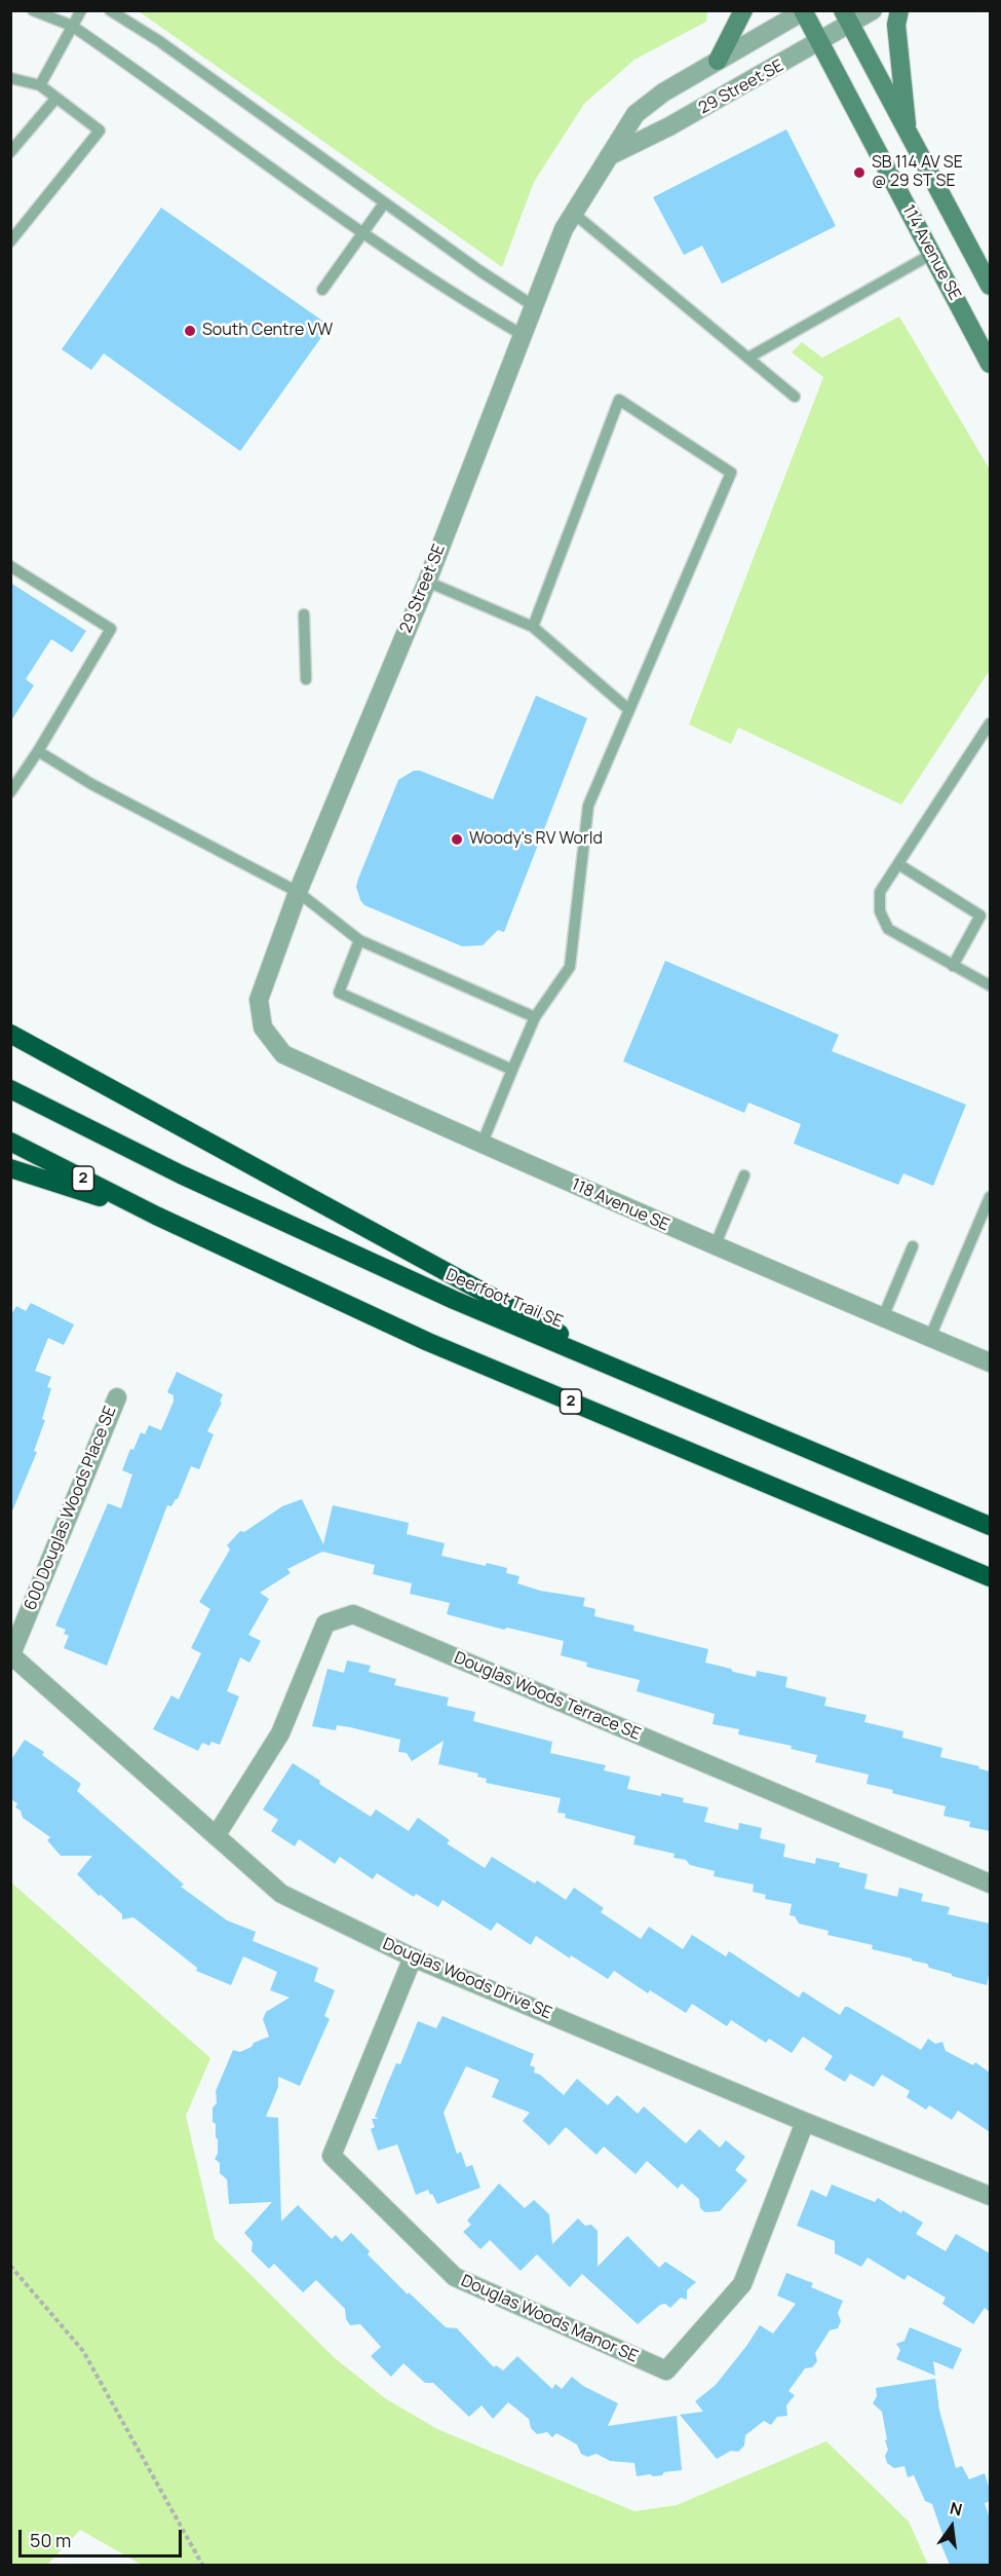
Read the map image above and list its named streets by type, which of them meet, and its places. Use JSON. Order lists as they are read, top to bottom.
{
  "streets": {
    "highway": ["2", "Deerfoot Trail SE"],
    "main road": ["114 Avenue SE"],
    "street": [
      "29 Street SE",
      "118 Avenue SE",
      "600 Douglas Woods Place SE",
      "Douglas Woods Terrace SE",
      "Douglas Woods Drive SE",
      "Douglas Woods Manor SE"
    ]
  },
  "crossings": [
    ["29 Street SE", "114 Avenue SE"],
    ["29 Street SE", "118 Avenue SE"],
    ["600 Douglas Woods Place SE", "Douglas Woods Drive SE"],
    ["Douglas Woods Terrace SE", "Douglas Woods Drive SE"],
    ["Douglas Woods Drive SE", "Douglas Woods Manor SE"]
  ],
  "places": ["SB 114 AV SE @ 29 ST SE", "South Centre VW", "Woody's RV World"],
  "scale_bar": "50 m",
  "north": "top"
}
